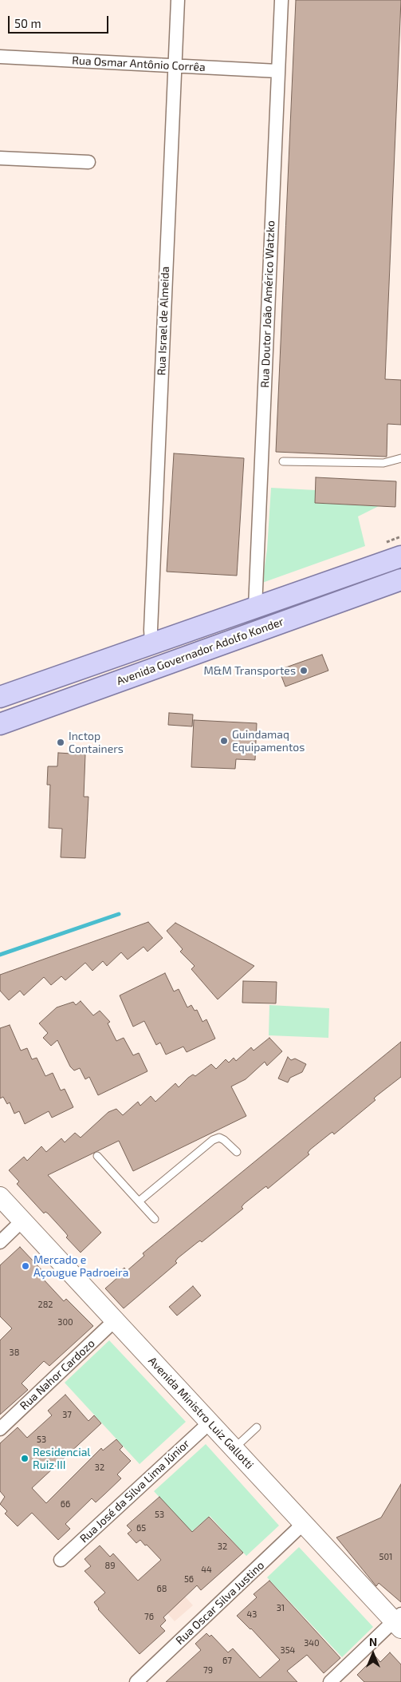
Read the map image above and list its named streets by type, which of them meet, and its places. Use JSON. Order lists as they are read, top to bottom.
{
  "streets": {
    "main road": ["Avenida Governador Adolfo Konder"],
    "street": [
      "Rua Osmar Antônio Corrêa",
      "Rua Doutor João Américo Watzko",
      "Rua Israel de Almeida",
      "Rua Nahor Cardozo",
      "Avenida Ministro Luiz Gallotti",
      "Rua José da Silva Lima Júnior",
      "Rua Oscar Silva Justino"
    ]
  },
  "crossings": [
    ["Rua Osmar Antônio Corrêa", "Rua Doutor João Américo Watzko"],
    ["Rua Osmar Antônio Corrêa", "Rua Israel de Almeida"],
    ["Rua Doutor João Américo Watzko", "Avenida Governador Adolfo Konder"],
    ["Rua Israel de Almeida", "Avenida Governador Adolfo Konder"],
    ["Rua Nahor Cardozo", "Avenida Ministro Luiz Gallotti"],
    ["Avenida Ministro Luiz Gallotti", "Rua José da Silva Lima Júnior"],
    ["Avenida Ministro Luiz Gallotti", "Rua Oscar Silva Justino"]
  ],
  "places": [
    "M&M Transportes",
    "Guindamaq Equipamentos",
    "Inctop Containers",
    "Mercado e Açougue Padroeira",
    "Residencial Ruiz III"
  ],
  "house_numbers": [
    "282",
    "300",
    "38",
    "37",
    "53",
    "32",
    "66",
    "53",
    "65",
    "32",
    "501",
    "89",
    "44",
    "56",
    "68",
    "31",
    "43",
    "76",
    "340",
    "354",
    "67",
    "79"
  ],
  "scale_bar": "50 m",
  "north": "top"
}
